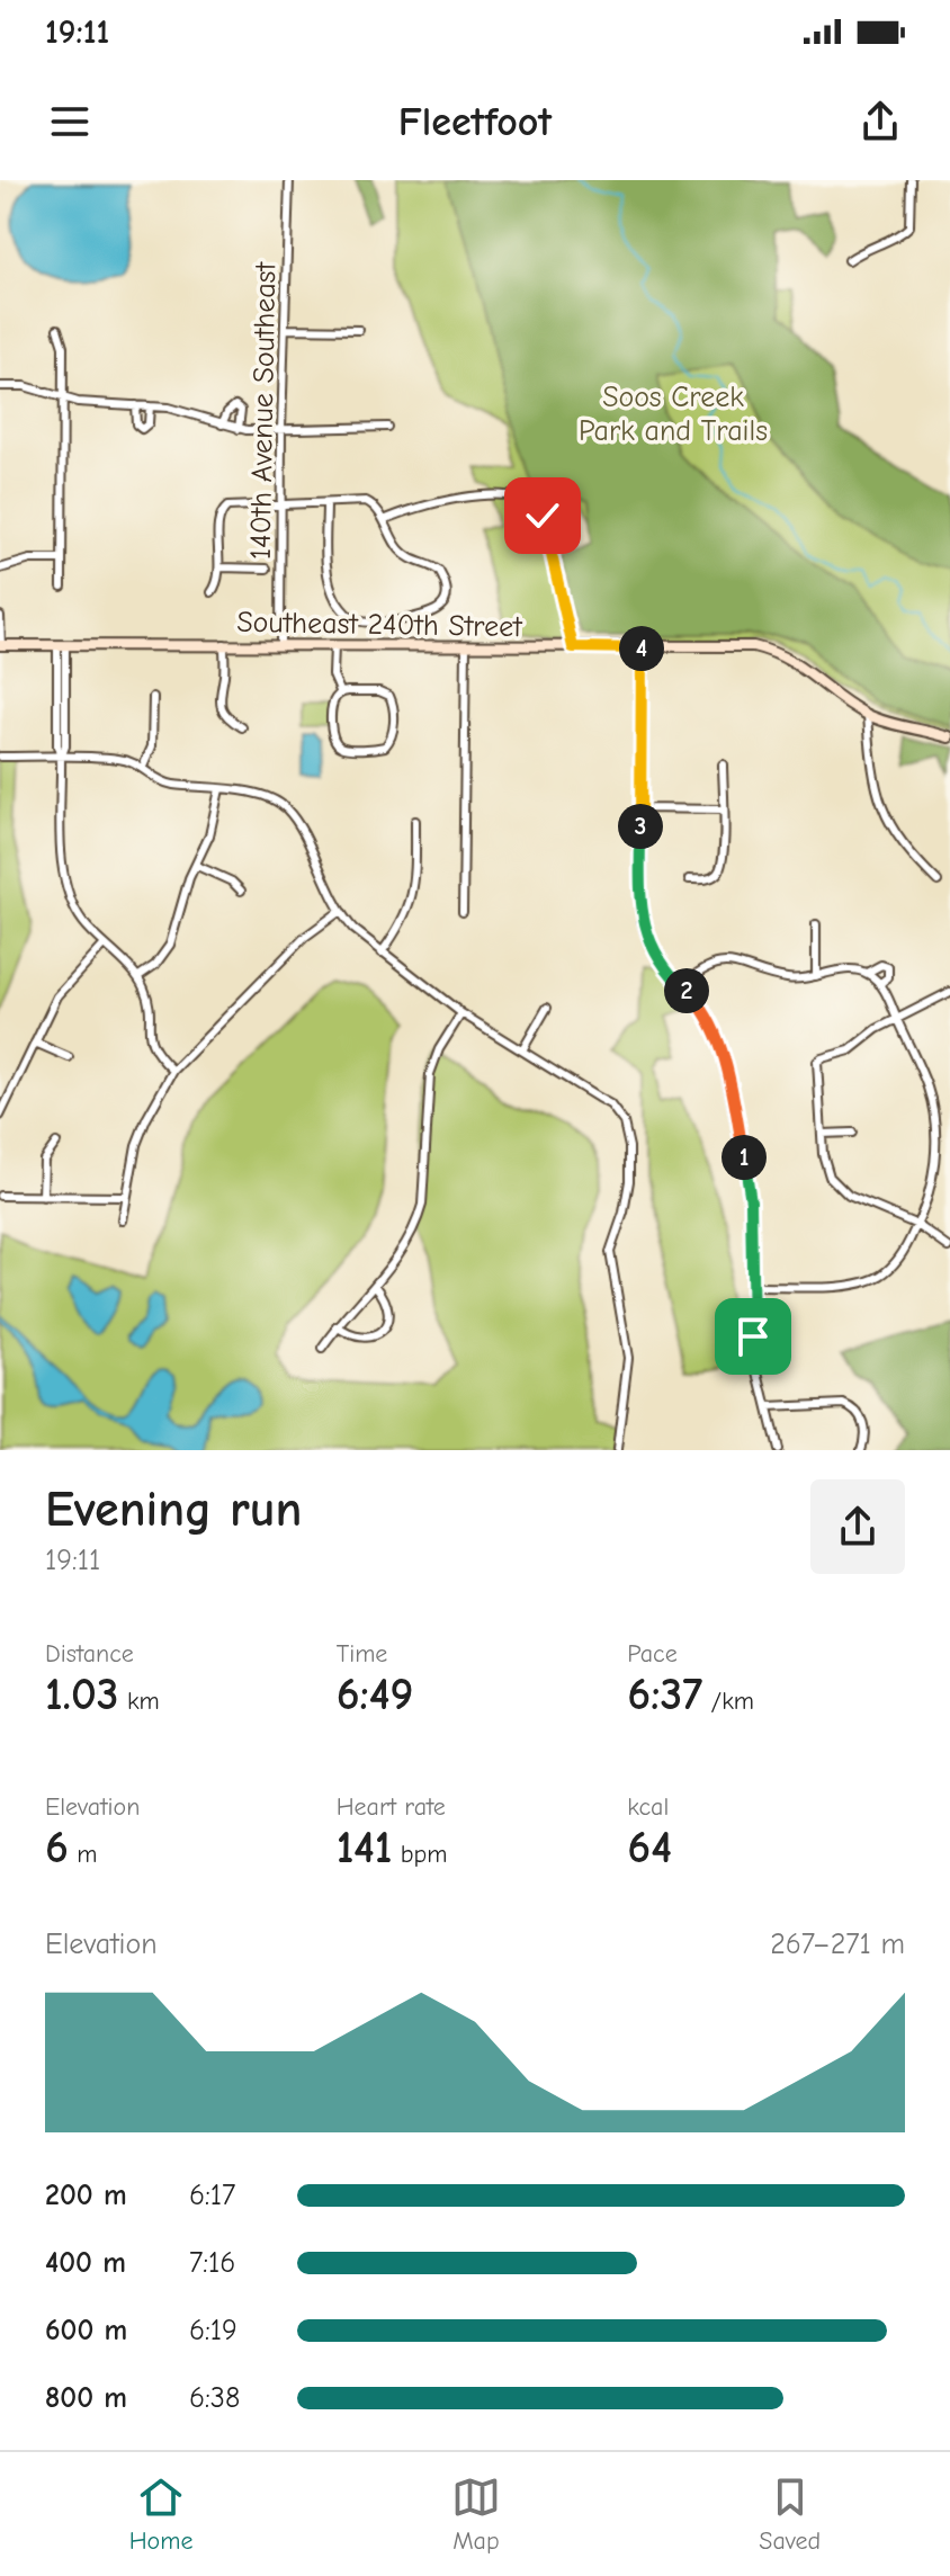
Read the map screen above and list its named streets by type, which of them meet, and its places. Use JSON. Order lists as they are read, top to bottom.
{
  "streets": {
    "main road": ["Southeast 240th Street"],
    "street": ["140th Avenue Southeast"]
  },
  "crossings": [
    ["140th Avenue Southeast", "Southeast 240th Street"]
  ],
  "parks": ["Soos Creek Park and Trails"],
  "page": {
    "status": "19:11",
    "header": "Fleetfoot",
    "pins": [
      "4",
      "3",
      "2",
      "1"
    ],
    "heading": ["Evening run", "19:11"],
    "stats": [
      ["Distance", "1.03 km"],
      ["Time", "6:49"],
      ["Pace", "6:37 /km"],
      ["Elevation", "6 m"],
      ["Heart rate", "141 bpm"],
      ["kcal", "64"]
    ],
    "chart": ["Elevation", "267–271 m"],
    "list": [
      {
        "name": "200 m",
        "note": "6:17"
      },
      {
        "name": "400 m",
        "note": "7:16"
      },
      {
        "name": "600 m",
        "note": "6:19"
      },
      {
        "name": "800 m",
        "note": "6:38"
      }
    ],
    "tabs": ["Home", "Map", "Saved"]
  }
}
